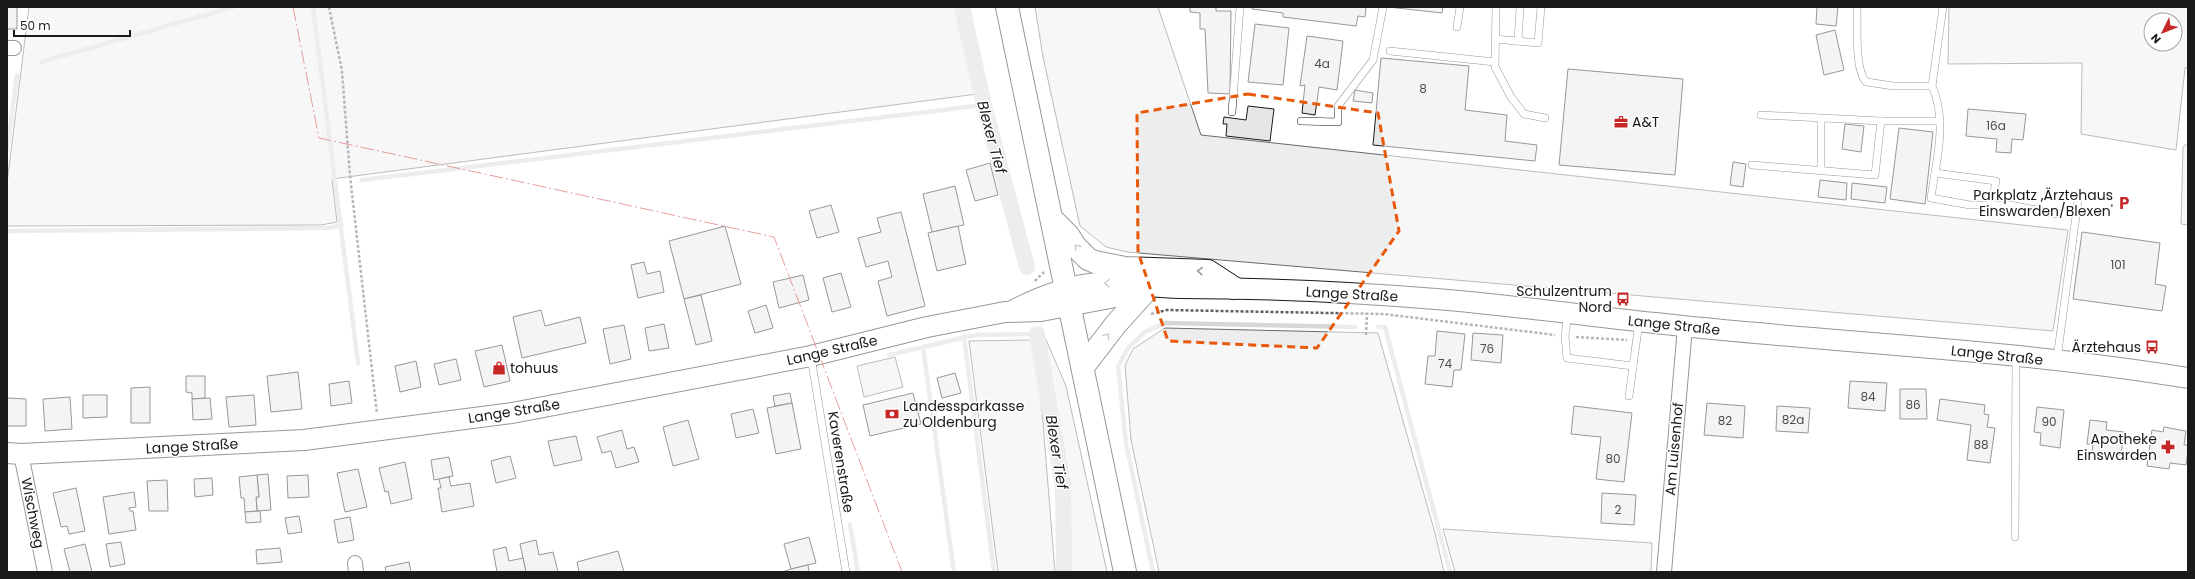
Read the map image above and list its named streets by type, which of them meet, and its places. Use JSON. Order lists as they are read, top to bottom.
{
  "streets": {
    "street": ["Lange Straße", "Am Luisenhof", "Wischweg"],
    "lane": ["Kaverenstraße"]
  },
  "crossings": [
    ["Lange Straße", "Am Luisenhof"],
    ["Lange Straße", "Kaverenstraße"],
    ["Lange Straße", "Wischweg"]
  ],
  "water": ["Blexer Tief"],
  "places": {
    "office": ["A&T"],
    "parking": ["Parkplatz ,Ärztehaus Einswarden/Blexen'"],
    "bus stop": ["Schulzentrum Nord", "Ärztehaus"],
    "shop": ["tohuus"],
    "bank": ["Landessparkasse zu Oldenburg"],
    "pharmacy": ["Apotheke Einswarden"]
  },
  "house_numbers": [
    "4a",
    "8",
    "16a",
    "101",
    "76",
    "74",
    "84",
    "86",
    "82a",
    "82",
    "90",
    "88",
    "80",
    "2"
  ],
  "scale_bar": "50 m",
  "north": "bottom left"
}
